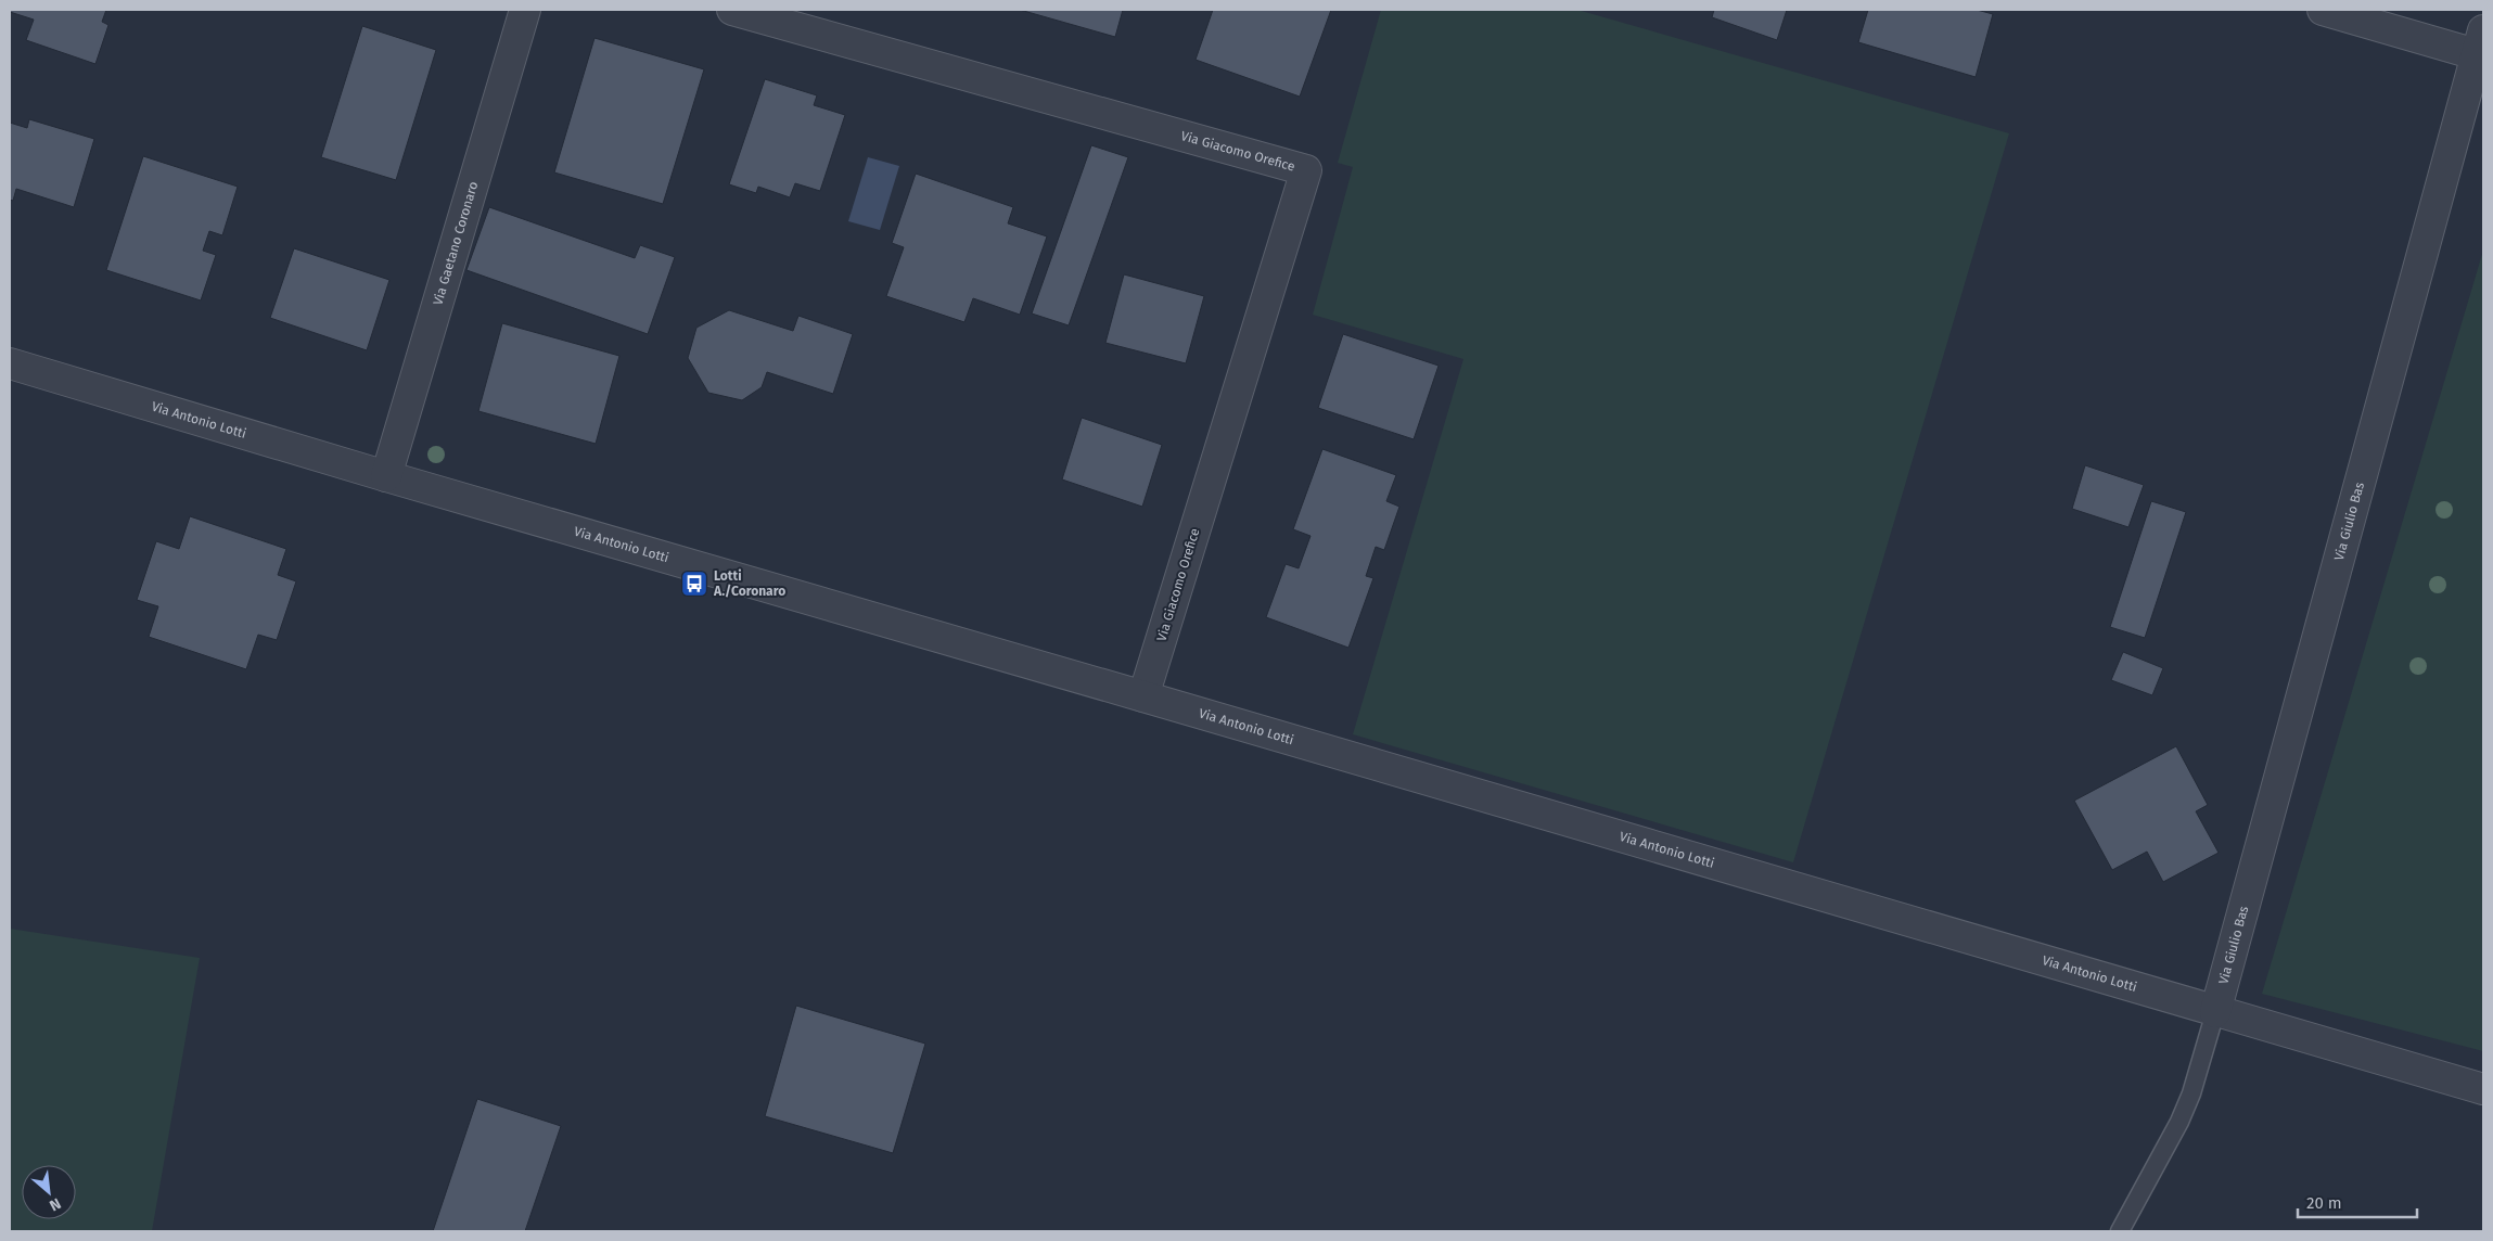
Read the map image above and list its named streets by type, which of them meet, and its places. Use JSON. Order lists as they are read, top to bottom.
{
  "streets": {
    "street": [
      "Via Giacomo Orefice",
      "Via Gaetano Coronaro",
      "Via Antonio Lotti",
      "Via Giulio Bas"
    ]
  },
  "crossings": [
    ["Via Giacomo Orefice", "Via Antonio Lotti"],
    ["Via Gaetano Coronaro", "Via Antonio Lotti"],
    ["Via Antonio Lotti", "Via Giulio Bas"]
  ],
  "places": {
    "bus stop": ["Lotti A./Coronaro"]
  },
  "scale_bar": "20 m",
  "north": "bottom right"
}
